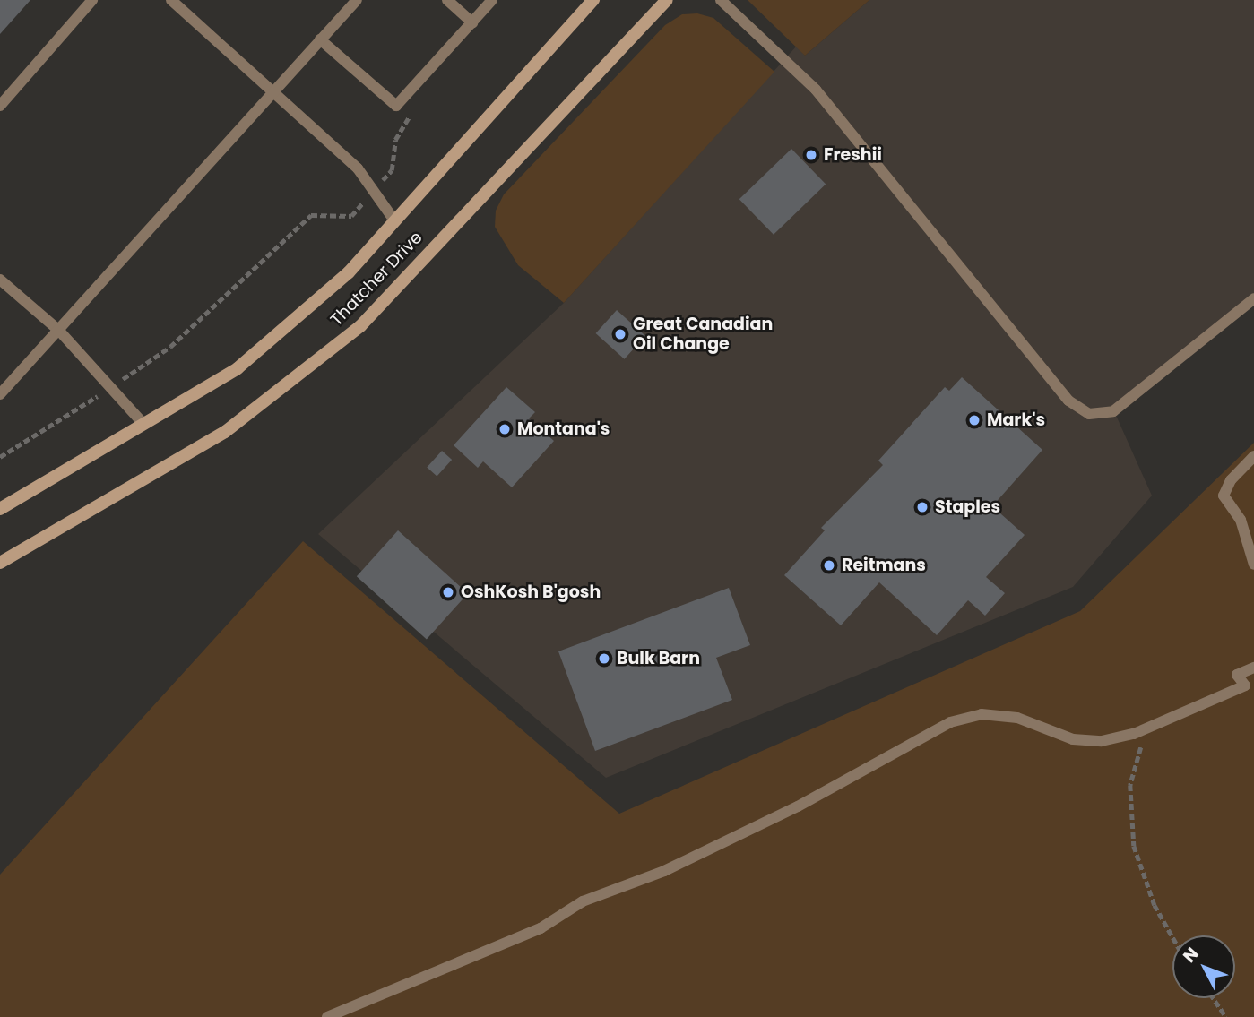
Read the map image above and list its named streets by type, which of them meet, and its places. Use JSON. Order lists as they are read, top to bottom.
{
  "streets": {
    "main road": ["Thatcher Drive"]
  },
  "places": [
    "Freshii",
    "Great Canadian Oil Change",
    "Mark's",
    "Montana's",
    "Staples",
    "Reitmans",
    "OshKosh B'gosh",
    "Bulk Barn"
  ],
  "north": "top left"
}
